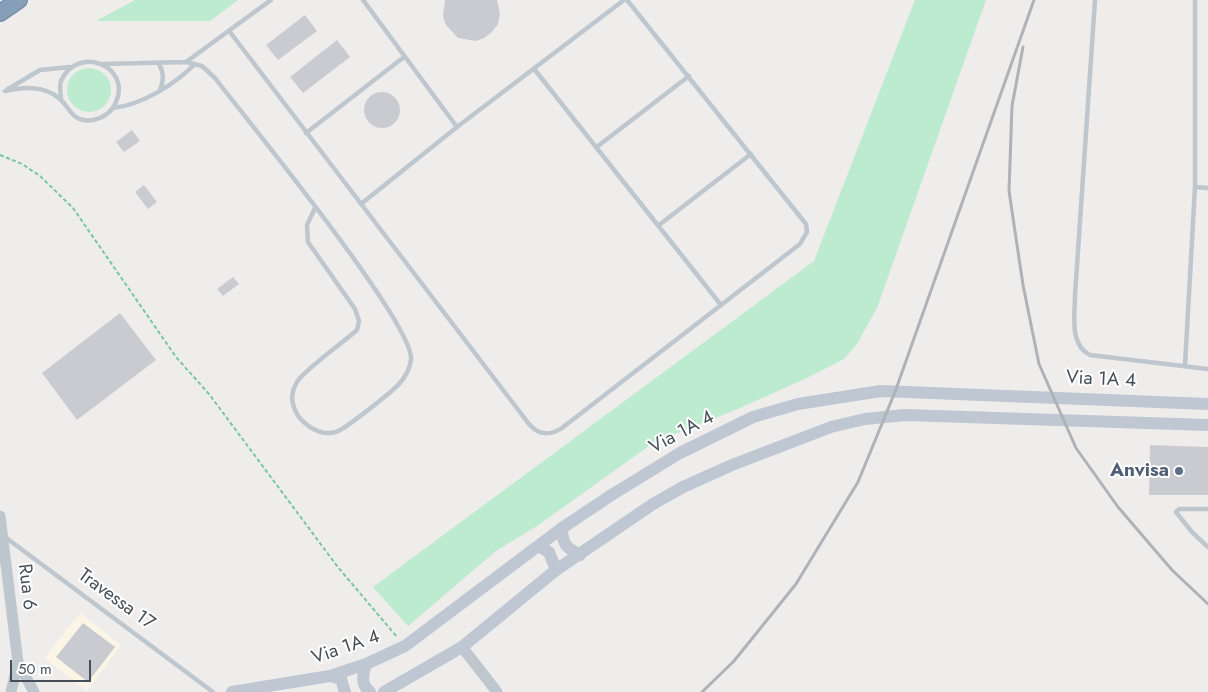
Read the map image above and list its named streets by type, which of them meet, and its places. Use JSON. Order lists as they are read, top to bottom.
{
  "streets": {
    "main road": ["Via 1A 4"],
    "street": ["Rua 6"],
    "lane": ["Travessa 17"]
  },
  "crossings": [
    ["Rua 6", "Travessa 17"]
  ],
  "places": ["Anvisa"],
  "scale_bar": "50 m"
}
